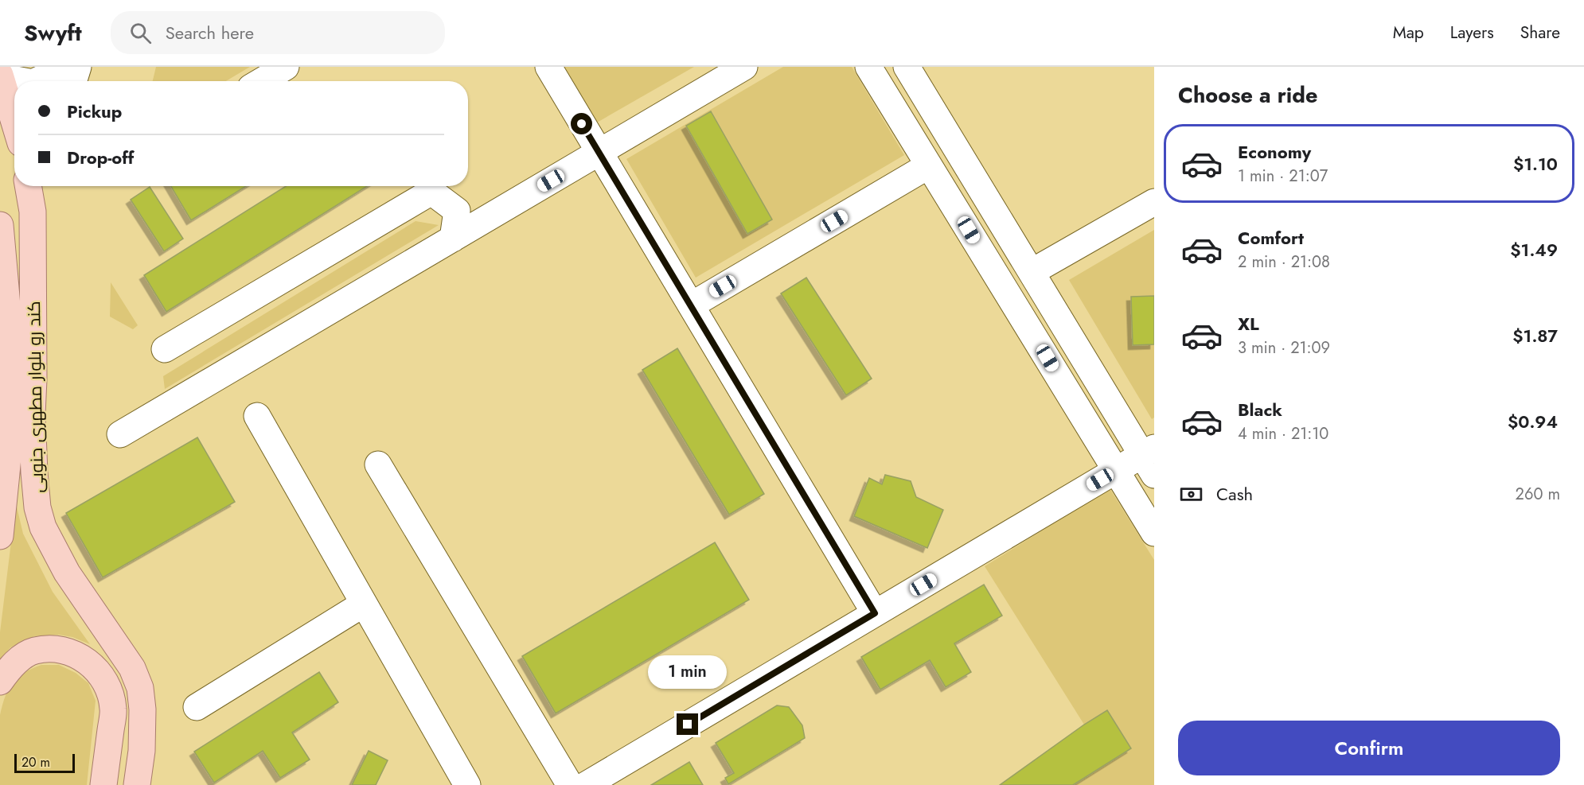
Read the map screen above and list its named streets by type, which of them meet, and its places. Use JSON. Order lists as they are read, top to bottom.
{
  "streets": {
    "main road": ["کند رو بلوار مطهری جنوبی"]
  },
  "scale_bar": "20 m",
  "page": {
    "header": "Swyft",
    "search": "Search here",
    "nav": ["Map", "Layers", "Share"],
    "heading": "Choose a ride",
    "banner": ["Pickup", "Drop-off"],
    "list": [
      {
        "name": "Economy",
        "note": "1 min · 21:07",
        "value": "$1.10"
      },
      {
        "name": "Comfort",
        "note": "2 min · 21:08",
        "value": "$1.49"
      },
      {
        "name": "XL",
        "note": "3 min · 21:09",
        "value": "$1.87"
      },
      {
        "name": "Black",
        "note": "4 min · 21:10",
        "value": "$0.94"
      }
    ],
    "pay": ["Cash", "260 m"],
    "bubble": "1 min",
    "buttons": "Confirm",
    "scale": "20 m"
  }
}
